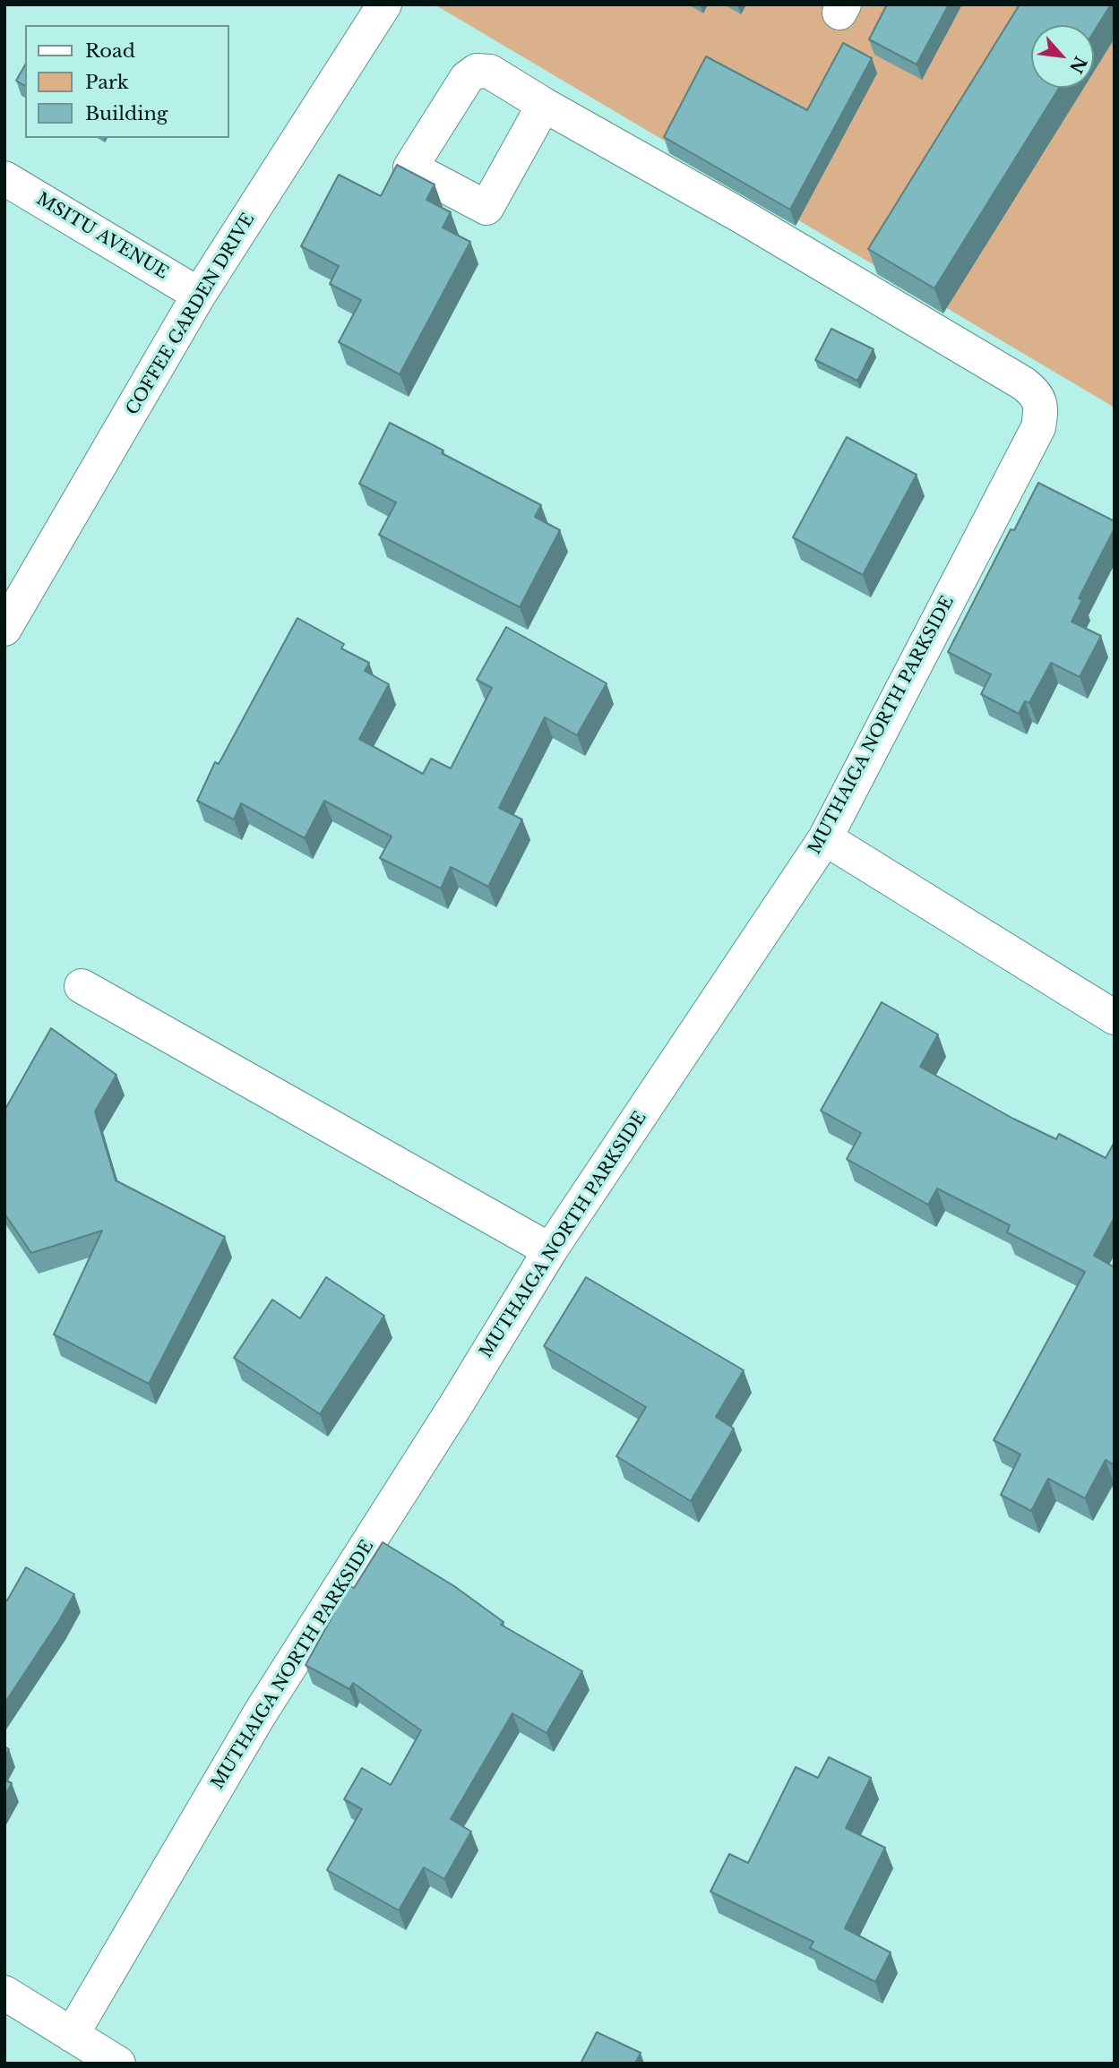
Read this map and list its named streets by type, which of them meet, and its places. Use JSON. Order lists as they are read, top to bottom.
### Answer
{
  "streets": {
    "street": ["MSITU AVENUE", "COFFEE GARDEN DRIVE", "MUTHAIGA NORTH PARKSIDE"]
  },
  "crossings": [
    ["MSITU AVENUE", "COFFEE GARDEN DRIVE"]
  ],
  "legend": ["Road", "Park", "Building"],
  "north": "bottom right"
}
